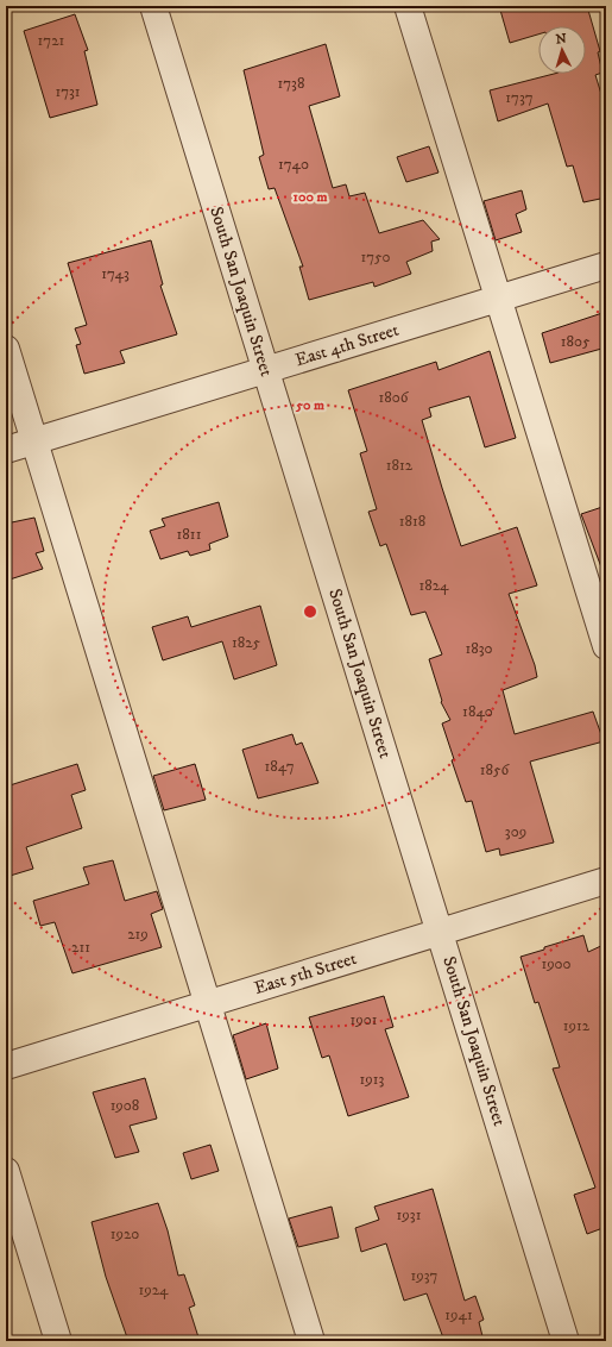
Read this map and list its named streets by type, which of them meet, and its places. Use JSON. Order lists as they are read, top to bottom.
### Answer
{
  "streets": {
    "street": ["South San Joaquin Street", "East 4th Street", "East 5th Street"]
  },
  "crossings": [
    ["South San Joaquin Street", "East 4th Street"],
    ["South San Joaquin Street", "East 5th Street"]
  ],
  "house_numbers": [
    "1721",
    "1738",
    "1731",
    "1737",
    "1740",
    "1750",
    "1743",
    "1805",
    "1806",
    "1812",
    "1818",
    "1811",
    "1824",
    "1825",
    "1830",
    "1840",
    "1847",
    "1856",
    "309",
    "219",
    "211",
    "1900",
    "1901",
    "1912",
    "1913",
    "1908",
    "1931",
    "1920",
    "1937",
    "1924",
    "1941"
  ],
  "north": "top",
  "rings": ["100 m", "50 m"]
}
